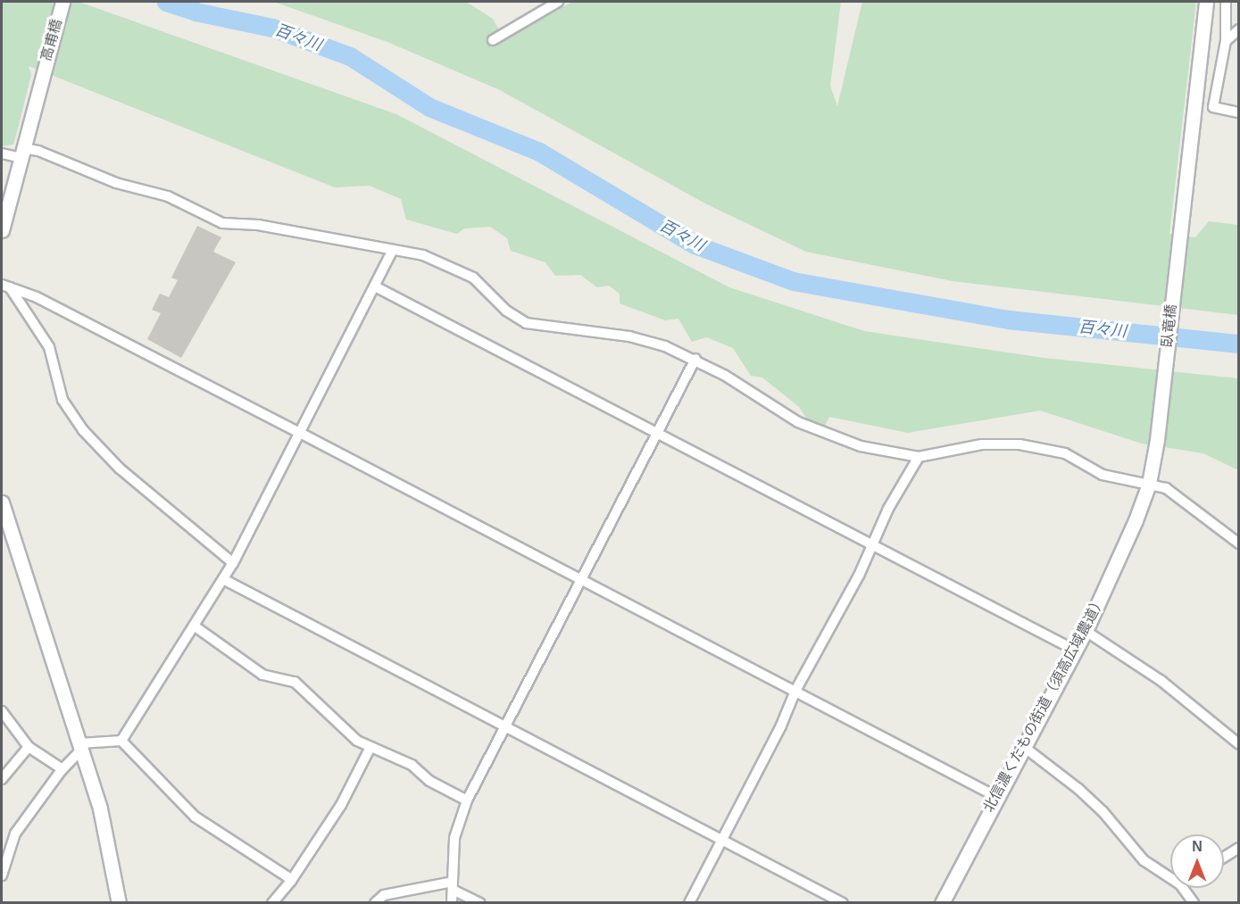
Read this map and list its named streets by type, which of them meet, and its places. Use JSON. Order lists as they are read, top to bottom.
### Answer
{
  "streets": {
    "street": ["高甫橋", "臥竜橋", "北信濃くだもの街道（須高広域農道）"]
  },
  "crossings": [
    ["臥竜橋", "北信濃くだもの街道（須高広域農道）"]
  ],
  "water": ["百々川"],
  "north": "top"
}
